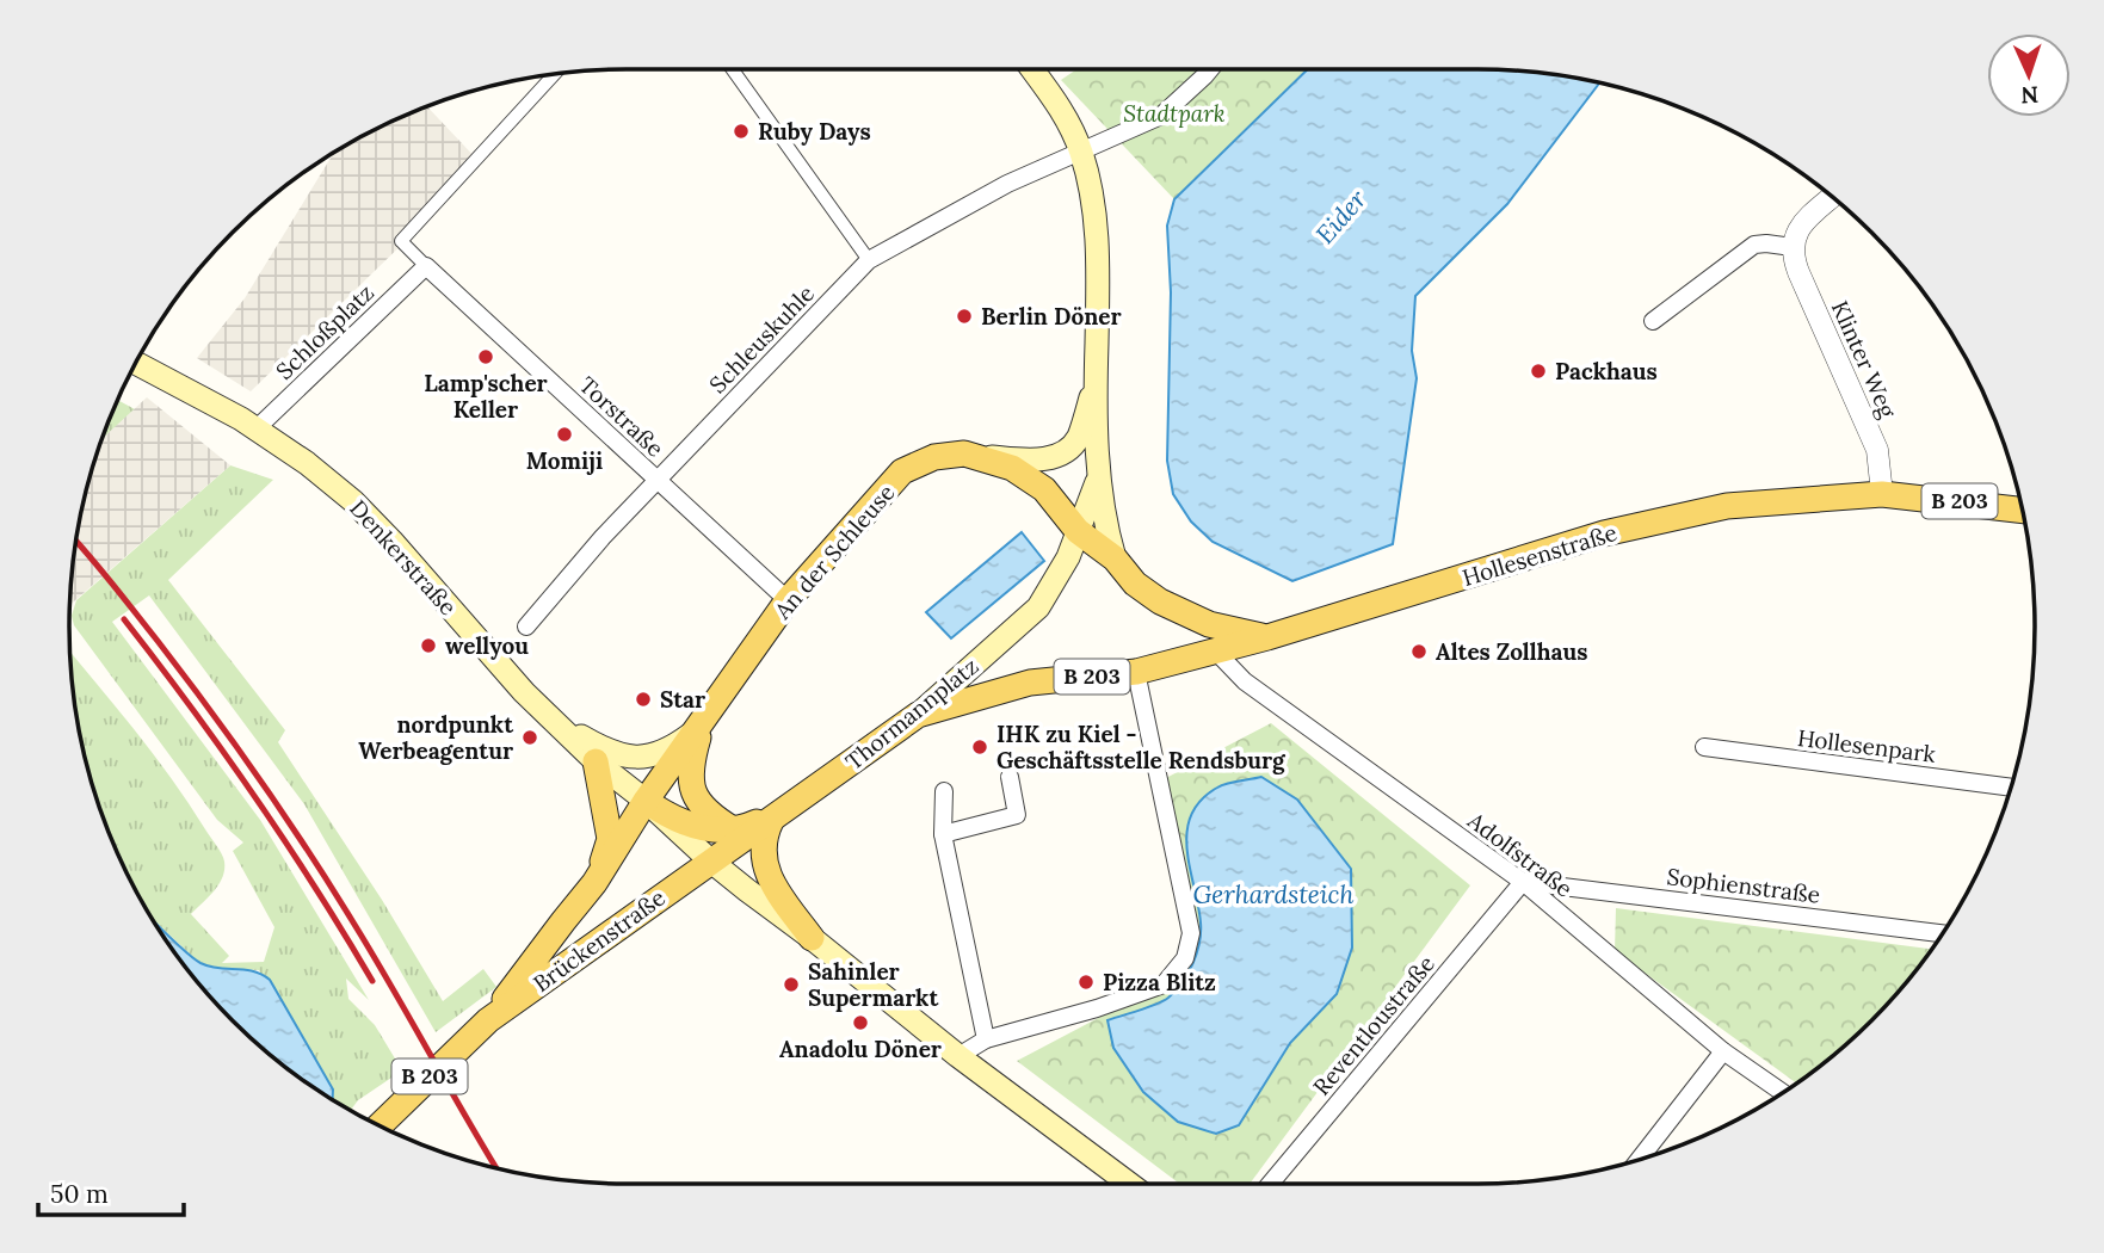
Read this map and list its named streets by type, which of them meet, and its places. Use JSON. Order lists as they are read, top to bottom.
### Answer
{
  "streets": {
    "main road": [
      "B 203",
      "An der Schleuse",
      "Hollesenstraße",
      "Denkerstraße",
      "Thormannplatz",
      "Brückenstraße"
    ],
    "street": [
      "Schloßplatz",
      "Schleuskuhle",
      "Klinter Weg",
      "Torstraße",
      "Hollesenpark",
      "Adolfstraße",
      "Sophienstraße",
      "Reventloustraße"
    ]
  },
  "crossings": [
    ["Schloßplatz", "Torstraße"],
    ["Schloßplatz", "Denkerstraße"],
    ["Schleuskuhle", "Torstraße"],
    ["Klinter Weg", "Hollesenstraße"],
    ["Torstraße", "An der Schleuse"],
    ["B 203", "Hollesenstraße"],
    ["B 203", "Thormannplatz"],
    ["B 203", "Adolfstraße"],
    ["An der Schleuse", "Hollesenstraße"],
    ["An der Schleuse", "Denkerstraße"],
    ["An der Schleuse", "Thormannplatz"],
    ["An der Schleuse", "Brückenstraße"],
    ["Hollesenstraße", "Thormannplatz"],
    ["Denkerstraße", "Brückenstraße"],
    ["Thormannplatz", "Brückenstraße"],
    ["Adolfstraße", "Sophienstraße"],
    ["Adolfstraße", "Reventloustraße"],
    ["Sophienstraße", "Reventloustraße"]
  ],
  "water": ["Eider", "Gerhardsteich"],
  "parks": ["Stadtpark"],
  "places": [
    "Ruby Days",
    "Berlin Döner",
    "Lamp'scher Keller",
    "Packhaus",
    "Momiji",
    "wellyou",
    "Altes Zollhaus",
    "Star",
    "nordpunkt Werbeagentur",
    "IHK zu Kiel - Geschäftsstelle Rendsburg",
    "Pizza Blitz",
    "Sahinler Supermarkt",
    "Anadolu Döner"
  ],
  "scale_bar": "50 m",
  "north": "bottom"
}
